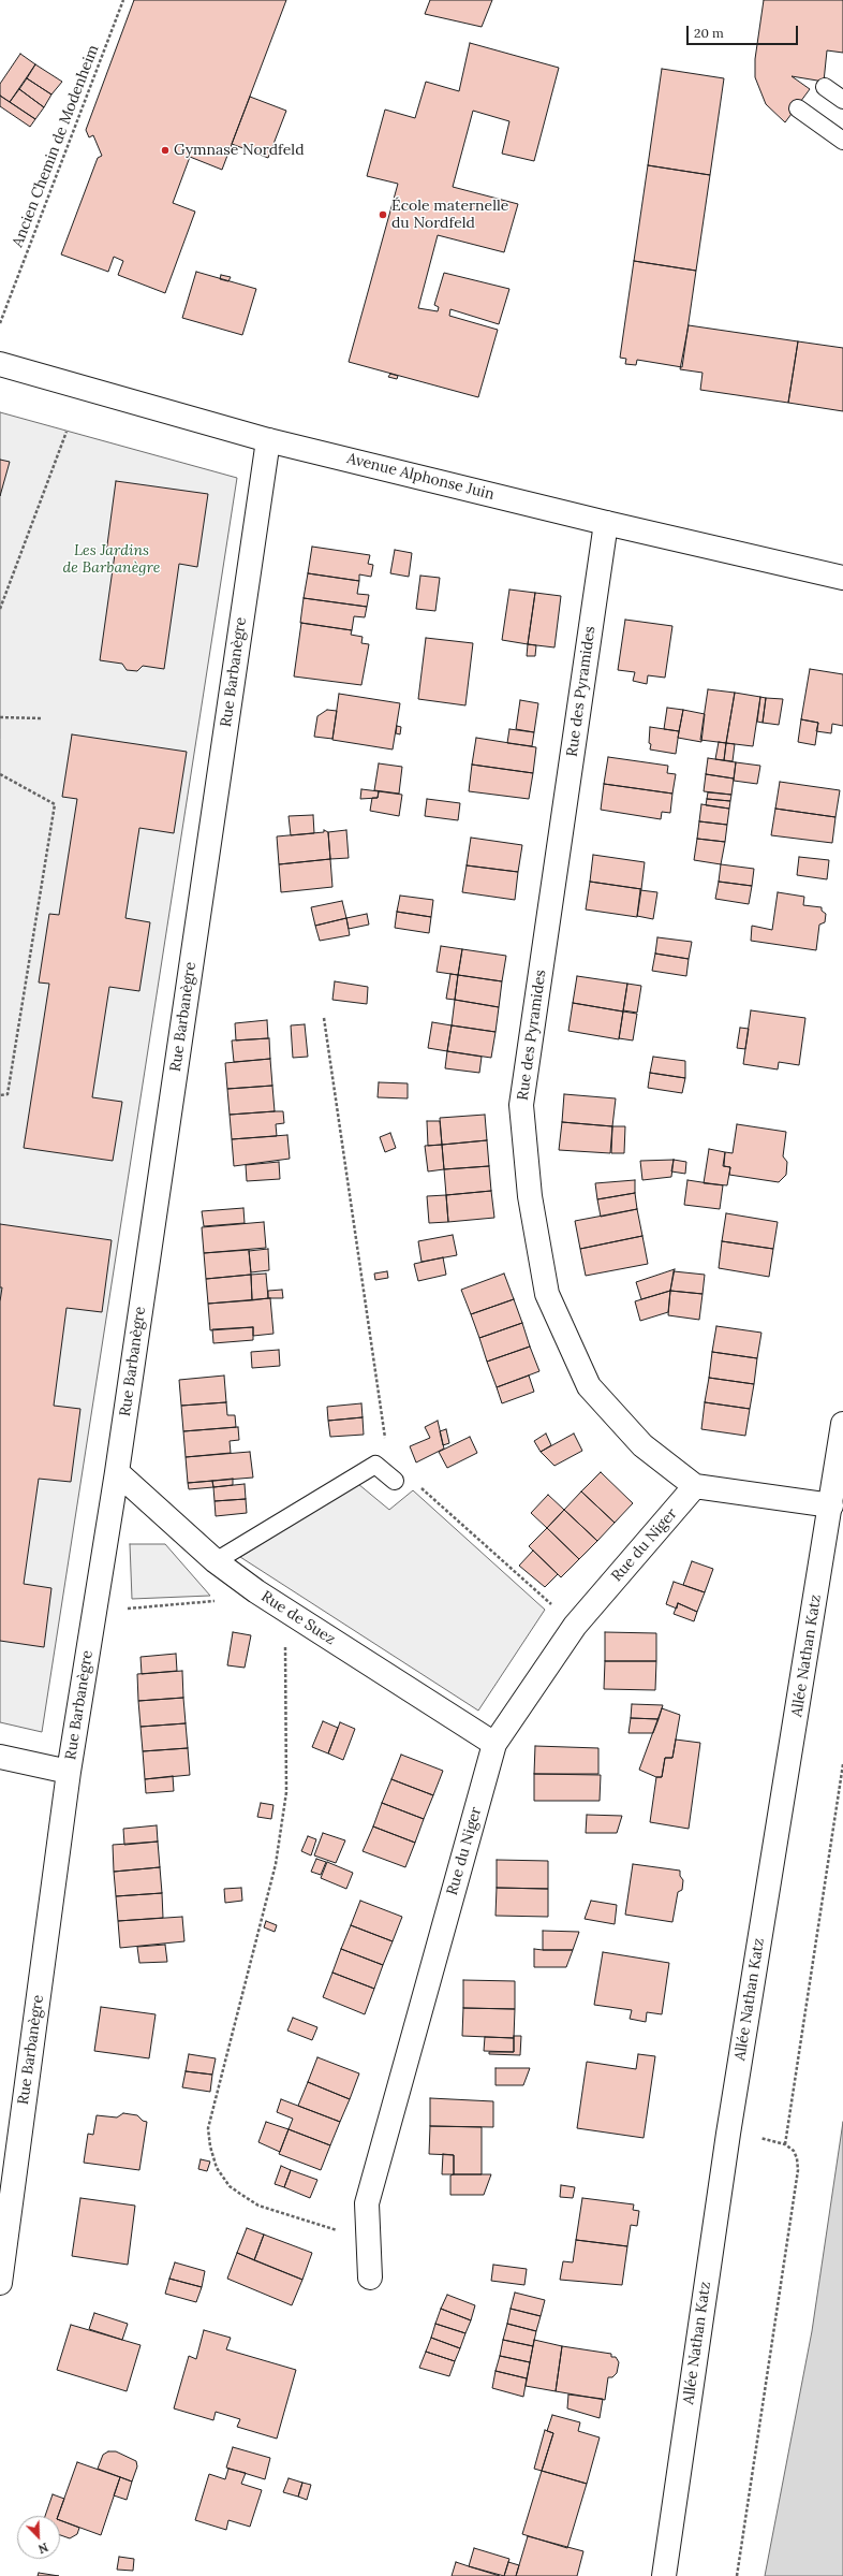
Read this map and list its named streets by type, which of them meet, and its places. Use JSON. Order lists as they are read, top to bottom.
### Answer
{
  "streets": {
    "street": [
      "Avenue Alphonse Juin",
      "Rue Barbanègre",
      "Rue des Pyramides",
      "Rue du Niger",
      "Rue de Suez",
      "Allée Nathan Katz"
    ],
    "path": ["Ancien Chemin de Modenheim"]
  },
  "crossings": [
    ["Avenue Alphonse Juin", "Rue Barbanègre"],
    ["Avenue Alphonse Juin", "Rue des Pyramides"],
    ["Rue Barbanègre", "Rue de Suez"],
    ["Rue des Pyramides", "Rue du Niger"],
    ["Rue des Pyramides", "Allée Nathan Katz"],
    ["Rue du Niger", "Rue de Suez"]
  ],
  "parks": ["Les Jardins de Barbanègre"],
  "places": ["Gymnase Nordfeld", "École maternelle du Nordfeld"],
  "scale_bar": "20 m",
  "north": "bottom right"
}
